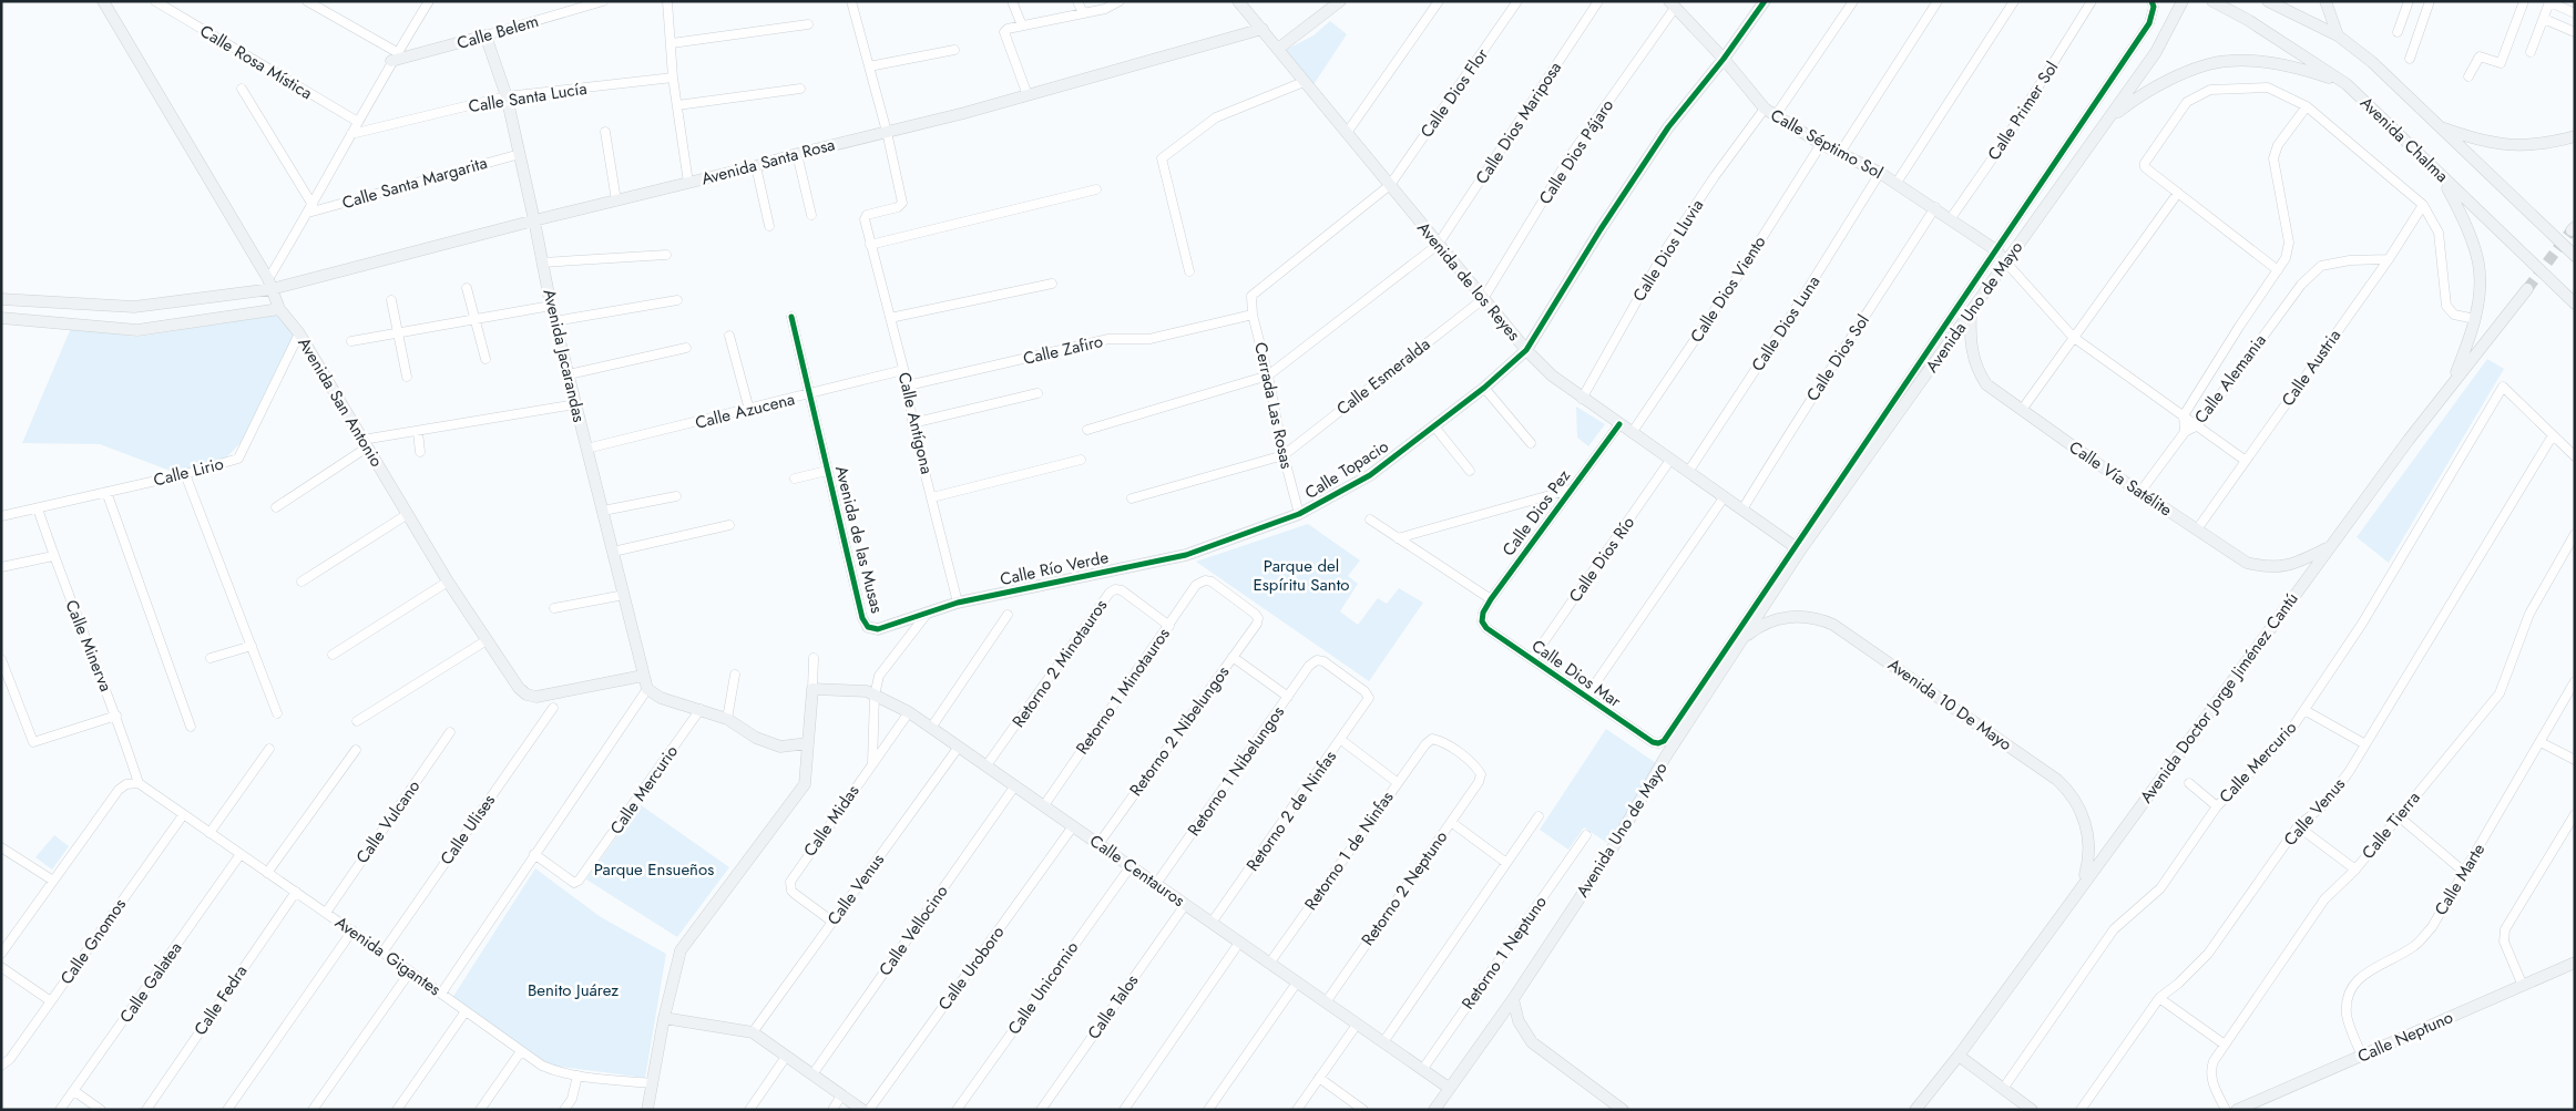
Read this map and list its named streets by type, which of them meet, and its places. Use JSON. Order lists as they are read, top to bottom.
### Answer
{
  "streets": {
    "street": [
      "Calle Belem",
      "Calle Rosa Mística",
      "Calle Dios Flor",
      "Calle Santa Lucía",
      "Calle Primer Sol",
      "Calle Dios Mariposa",
      "Avenida Chalma",
      "Calle Séptimo Sol",
      "Calle Dios Pájaro",
      "Avenida Santa Rosa",
      "Calle Santa Margarita",
      "Calle Dios Lluvia",
      "Avenida de los Reyes",
      "Calle Dios Viento",
      "Avenida Uno de Mayo",
      "Calle Dios Luna",
      "Calle Zafiro",
      "Avenida Jacarandas",
      "Calle Dios Sol",
      "Calle Austria",
      "Calle Esmeralda",
      "Calle Alemania",
      "Avenida San Antonio",
      "Cerrada Las Rosas",
      "Calle Azucena",
      "Calle Antígona",
      "Calle Topacio",
      "Calle Lirio",
      "Calle Vía Satélite",
      "Calle Dios Pez",
      "Avenida de las Musas",
      "Calle Dios Río",
      "Calle Río Verde",
      "Calle Minerva",
      "Retorno 2 Minotauros",
      "Calle Dios Mar",
      "Retorno 1 Minotauros",
      "Avenida Doctor Jorge Jiménez Cantú",
      "Avenida 10 De Mayo",
      "Retorno 2 Nibelungos",
      "Calle Mercurio",
      "Retorno 1 Nibelungos",
      "Retorno 2 de Ninfas",
      "Calle Venus",
      "Calle Midas",
      "Calle Vulcano",
      "Calle Tierra",
      "Calle Ulises",
      "Retorno 1 de Ninfas",
      "Calle Centauros",
      "Calle Marte",
      "Retorno 2 Neptuno",
      "Calle Vellocino",
      "Calle Gnomos",
      "Retorno 1 Neptuno",
      "Avenida Gigantes",
      "Calle Uroboro",
      "Calle Galatea",
      "Calle Unicornio",
      "Calle Fedra",
      "Calle Talos",
      "Calle Neptuno"
    ]
  },
  "crossings": [
    ["Calle Belem", "Avenida Jacarandas"],
    ["Calle Dios Flor", "Avenida de los Reyes"],
    ["Calle Dios Flor", "Cerrada Las Rosas"],
    ["Calle Santa Lucía", "Avenida Jacarandas"],
    ["Calle Primer Sol", "Calle Séptimo Sol"],
    ["Calle Dios Mariposa", "Avenida de los Reyes"],
    ["Calle Dios Mariposa", "Cerrada Las Rosas"],
    ["Calle Séptimo Sol", "Calle Dios Pájaro"],
    ["Calle Séptimo Sol", "Calle Dios Lluvia"],
    ["Calle Séptimo Sol", "Calle Dios Viento"],
    ["Calle Séptimo Sol", "Avenida Uno de Mayo"],
    ["Calle Séptimo Sol", "Calle Dios Luna"],
    ["Calle Séptimo Sol", "Calle Dios Sol"],
    ["Calle Séptimo Sol", "Calle Topacio"],
    ["Calle Dios Pájaro", "Avenida de los Reyes"],
    ["Calle Dios Pájaro", "Calle Esmeralda"],
    ["Avenida Santa Rosa", "Avenida de los Reyes"],
    ["Avenida Santa Rosa", "Avenida Jacarandas"],
    ["Avenida Santa Rosa", "Avenida San Antonio"],
    ["Avenida Santa Rosa", "Calle Antígona"],
    ["Calle Santa Margarita", "Avenida Jacarandas"],
    ["Calle Dios Lluvia", "Avenida de los Reyes"],
    ["Avenida de los Reyes", "Calle Dios Viento"],
    ["Avenida de los Reyes", "Avenida Uno de Mayo"],
    ["Avenida de los Reyes", "Calle Dios Luna"],
    ["Avenida de los Reyes", "Calle Dios Sol"],
    ["Avenida de los Reyes", "Calle Esmeralda"],
    ["Avenida de los Reyes", "Cerrada Las Rosas"],
    ["Avenida de los Reyes", "Calle Topacio"],
    ["Avenida de los Reyes", "Calle Dios Pez"],
    ["Avenida de los Reyes", "Calle Dios Río"],
    ["Avenida de los Reyes", "Calle Dios Mar"],
    ["Avenida Uno de Mayo", "Calle Vía Satélite"],
    ["Avenida Uno de Mayo", "Calle Dios Mar"],
    ["Avenida Uno de Mayo", "Avenida 10 De Mayo"],
    ["Avenida Uno de Mayo", "Calle Centauros"],
    ["Calle Zafiro", "Cerrada Las Rosas"],
    ["Calle Zafiro", "Calle Antígona"],
    ["Avenida Jacarandas", "Avenida San Antonio"],
    ["Avenida Jacarandas", "Calle Azucena"],
    ["Calle Austria", "Calle Alemania"],
    ["Calle Austria", "Calle Vía Satélite"],
    ["Calle Esmeralda", "Cerrada Las Rosas"],
    ["Calle Alemania", "Calle Vía Satélite"],
    ["Avenida San Antonio", "Calle Lirio"],
    ["Cerrada Las Rosas", "Calle Topacio"],
    ["Calle Azucena", "Calle Antígona"],
    ["Calle Azucena", "Avenida de las Musas"],
    ["Calle Antígona", "Calle Río Verde"],
    ["Calle Topacio", "Calle Río Verde"],
    ["Calle Lirio", "Calle Minerva"],
    ["Calle Vía Satélite", "Avenida Doctor Jorge Jiménez Cantú"],
    ["Calle Dios Pez", "Calle Dios Mar"],
    ["Avenida de las Musas", "Calle Río Verde"],
    ["Calle Dios Río", "Calle Dios Mar"],
    ["Calle Minerva", "Avenida Gigantes"],
    ["Retorno 2 Minotauros", "Retorno 1 Minotauros"],
    ["Retorno 2 Minotauros", "Calle Centauros"],
    ["Retorno 1 Minotauros", "Retorno 2 Nibelungos"],
    ["Retorno 1 Minotauros", "Calle Centauros"],
    ["Avenida Doctor Jorge Jiménez Cantú", "Avenida 10 De Mayo"],
    ["Retorno 2 Nibelungos", "Calle Centauros"],
    ["Calle Mercurio", "Calle Venus"],
    ["Retorno 1 Nibelungos", "Retorno 2 de Ninfas"],
    ["Retorno 1 Nibelungos", "Calle Centauros"],
    ["Retorno 2 de Ninfas", "Calle Centauros"],
    ["Calle Venus", "Calle Midas"],
    ["Calle Venus", "Calle Centauros"],
    ["Calle Midas", "Calle Centauros"],
    ["Calle Vulcano", "Avenida Gigantes"],
    ["Calle Ulises", "Avenida Gigantes"],
    ["Retorno 1 de Ninfas", "Calle Centauros"],
    ["Retorno 1 de Ninfas", "Retorno 2 Neptuno"],
    ["Calle Centauros", "Retorno 2 Neptuno"],
    ["Calle Centauros", "Calle Vellocino"],
    ["Calle Centauros", "Retorno 1 Neptuno"],
    ["Calle Centauros", "Calle Uroboro"],
    ["Calle Centauros", "Calle Unicornio"],
    ["Calle Centauros", "Calle Talos"],
    ["Calle Marte", "Calle Neptuno"],
    ["Calle Gnomos", "Avenida Gigantes"],
    ["Avenida Gigantes", "Calle Galatea"],
    ["Avenida Gigantes", "Calle Fedra"]
  ],
  "parks": ["Parque del Espíritu Santo", "Parque Ensueños", "Benito Juárez"]
}
